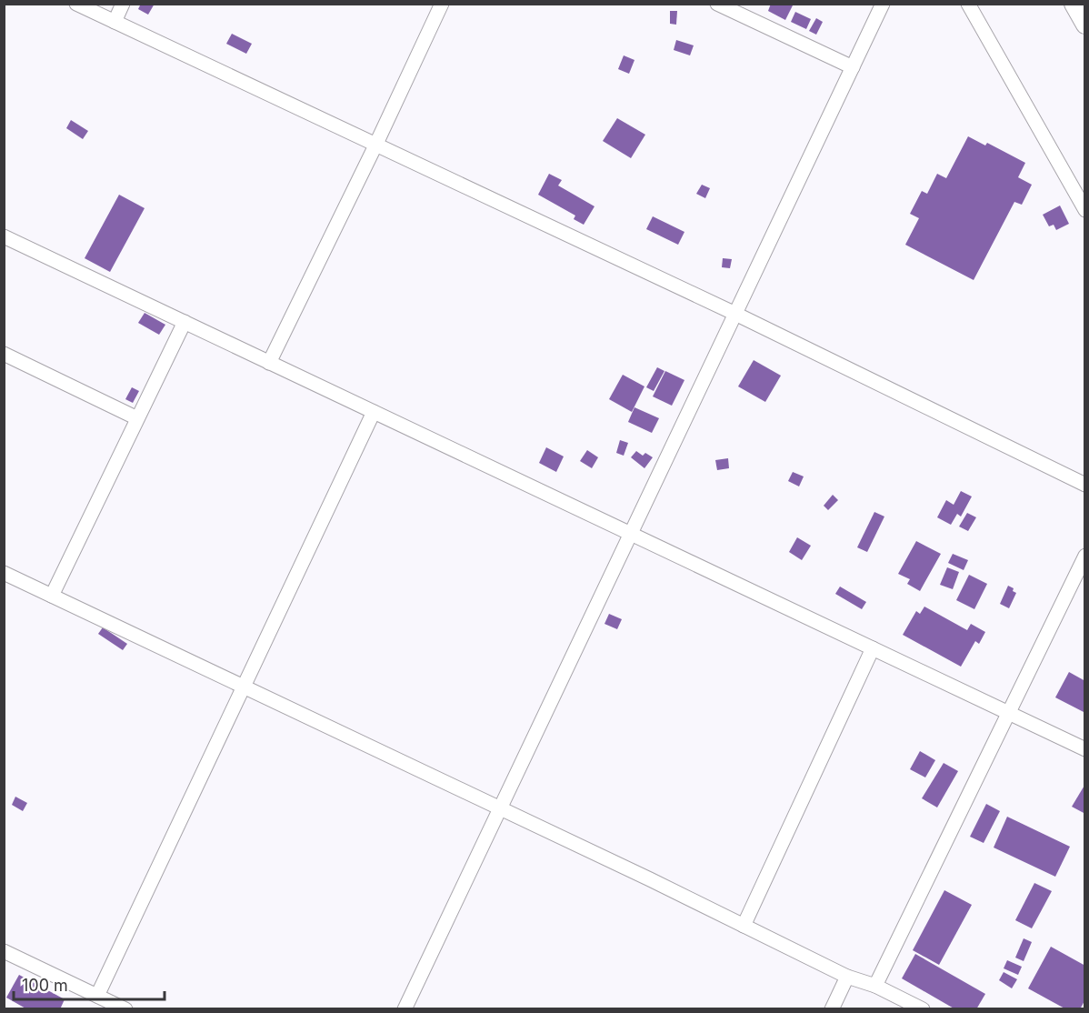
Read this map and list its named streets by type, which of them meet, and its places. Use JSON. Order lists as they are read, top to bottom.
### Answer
{
  "scale_bar": "100 m"
}
